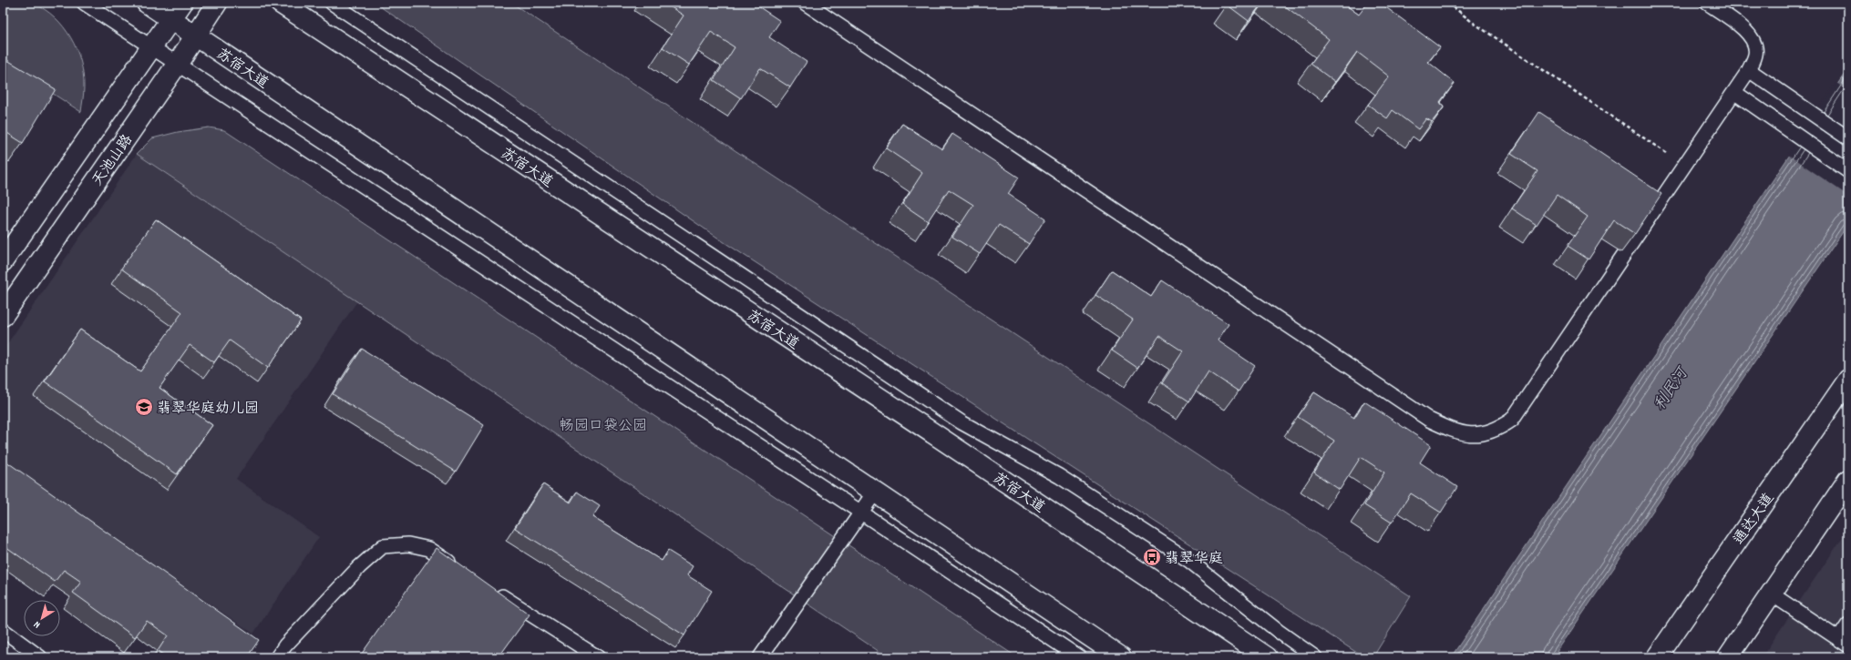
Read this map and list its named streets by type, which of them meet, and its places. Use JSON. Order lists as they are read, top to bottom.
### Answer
{
  "streets": {
    "main road": ["苏宿大道", "天池山路", "通达大道"]
  },
  "crossings": [
    ["苏宿大道", "天池山路"]
  ],
  "water": ["利民河"],
  "parks": ["畅园口袋公园"],
  "places": {
    "school or university": ["翡翠华庭幼儿园"],
    "bus stop": ["翡翠华庭"]
  },
  "north": "bottom left"
}
